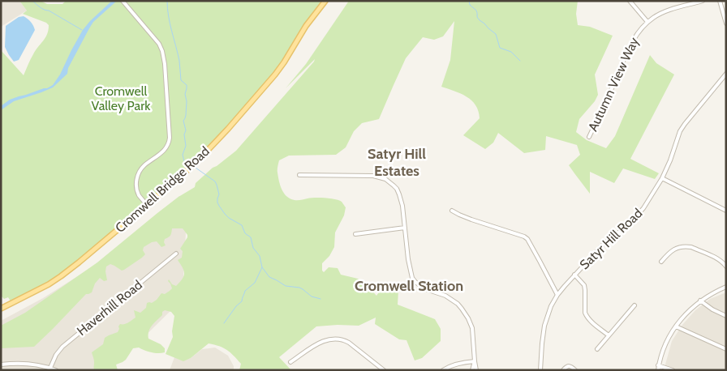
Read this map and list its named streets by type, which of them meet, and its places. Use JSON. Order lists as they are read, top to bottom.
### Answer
{
  "streets": {
    "main road": ["Cromwell Bridge Road"],
    "street": ["Autumn View Way", "Satyr Hill Road", "Haverhill Road"]
  },
  "districts": ["Satyr Hill Estates", "Cromwell Station"],
  "parks": ["Cromwell Valley Park"]
}
